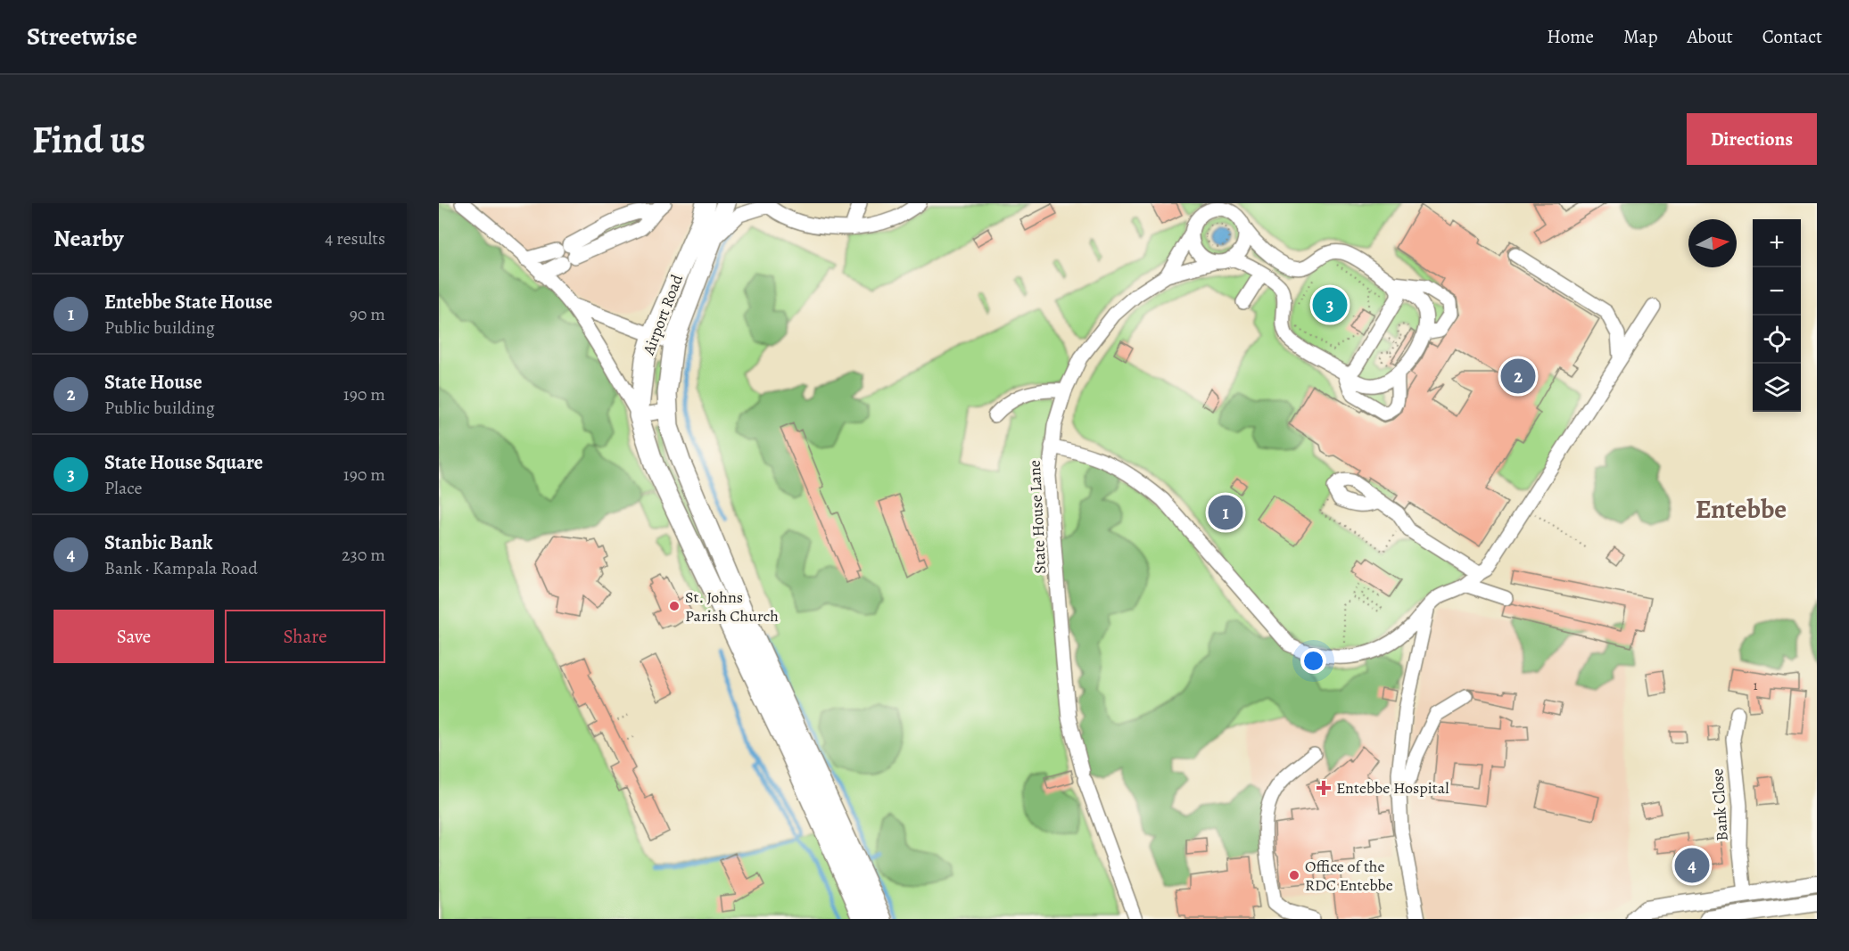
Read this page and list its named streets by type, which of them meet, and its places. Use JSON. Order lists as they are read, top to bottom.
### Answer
{
  "streets": {
    "highway": ["Airport Road"],
    "street": ["State House Lane", "Bank Close"]
  },
  "districts": ["Entebbe"],
  "places": {
    "other": ["St. Johns Parish Church", "Office of the RDC Entebbe"],
    "health": ["Entebbe Hospital"]
  },
  "house_numbers": ["1"],
  "north": "right",
  "page": {
    "header": "Streetwise",
    "nav": [
      "Home",
      "Map",
      "About",
      "Contact"
    ],
    "buttons": [
      "Directions",
      ["Save", "Share"]
    ],
    "title": "Find us",
    "heading": ["Nearby", "4 results"],
    "map_buttons": ["+", "−"],
    "list": [
      {
        "mark": "1",
        "name": "Entebbe State House",
        "note": "Public building",
        "value": "90 m"
      },
      {
        "mark": "2",
        "name": "State House",
        "note": "Public building",
        "value": "190 m"
      },
      {
        "mark": "3",
        "name": "State House Square",
        "note": "Place",
        "value": "190 m"
      },
      {
        "mark": "4",
        "name": "Stanbic Bank",
        "note": "Bank · Kampala Road",
        "value": "230 m"
      }
    ],
    "pins": [
      "3",
      "2",
      "1",
      "4"
    ]
  }
}
